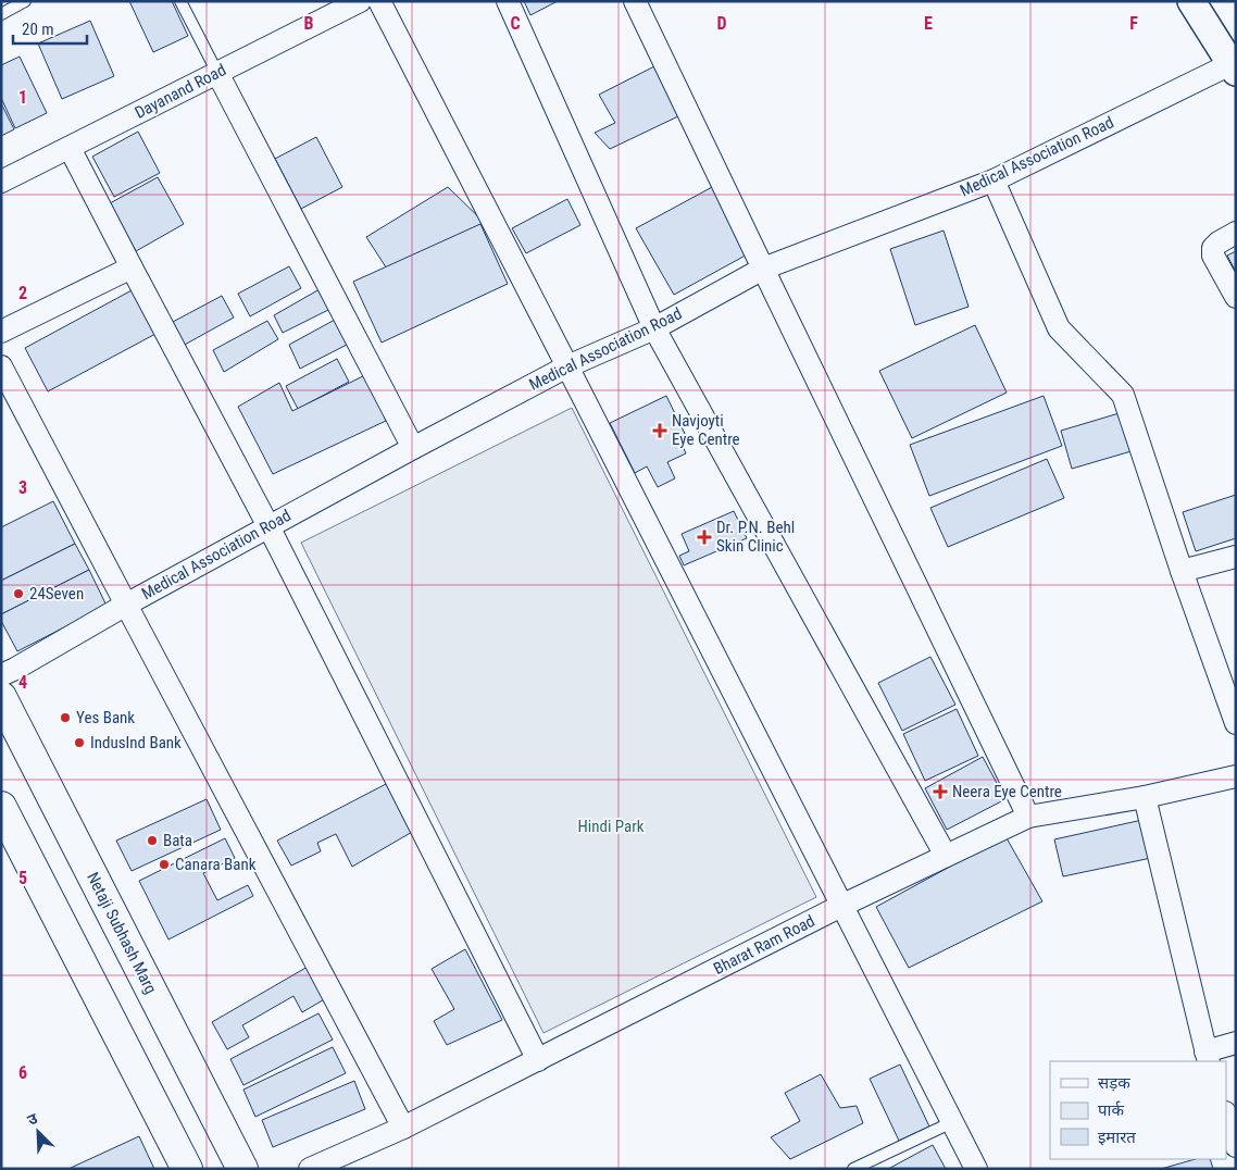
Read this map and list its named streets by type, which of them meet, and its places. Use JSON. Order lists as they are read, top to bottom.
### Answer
{
  "streets": {
    "main road": ["Netaji Subhash Marg"],
    "street": ["Dayanand Road", "Medical Association Road", "Bharat Ram Road"]
  },
  "parks": ["Hindi Park"],
  "places": {
    "health": ["Navjoyti Eye Centre", "Dr. P.N. Behl Skin Clinic", "Neera Eye Centre"],
    "other": [
      "24Seven",
      "Yes Bank",
      "IndusInd Bank",
      "Bata",
      "Canara Bank"
    ]
  },
  "legend": ["सड़क", "पार्क", "इमारत"],
  "scale_bar": "20 m",
  "north": "top left",
  "grid": {
    "columns": [
      "B",
      "C",
      "D",
      "E",
      "F"
    ],
    "rows": [
      "1",
      "2",
      "3",
      "4",
      "5",
      "6"
    ]
  }
}
